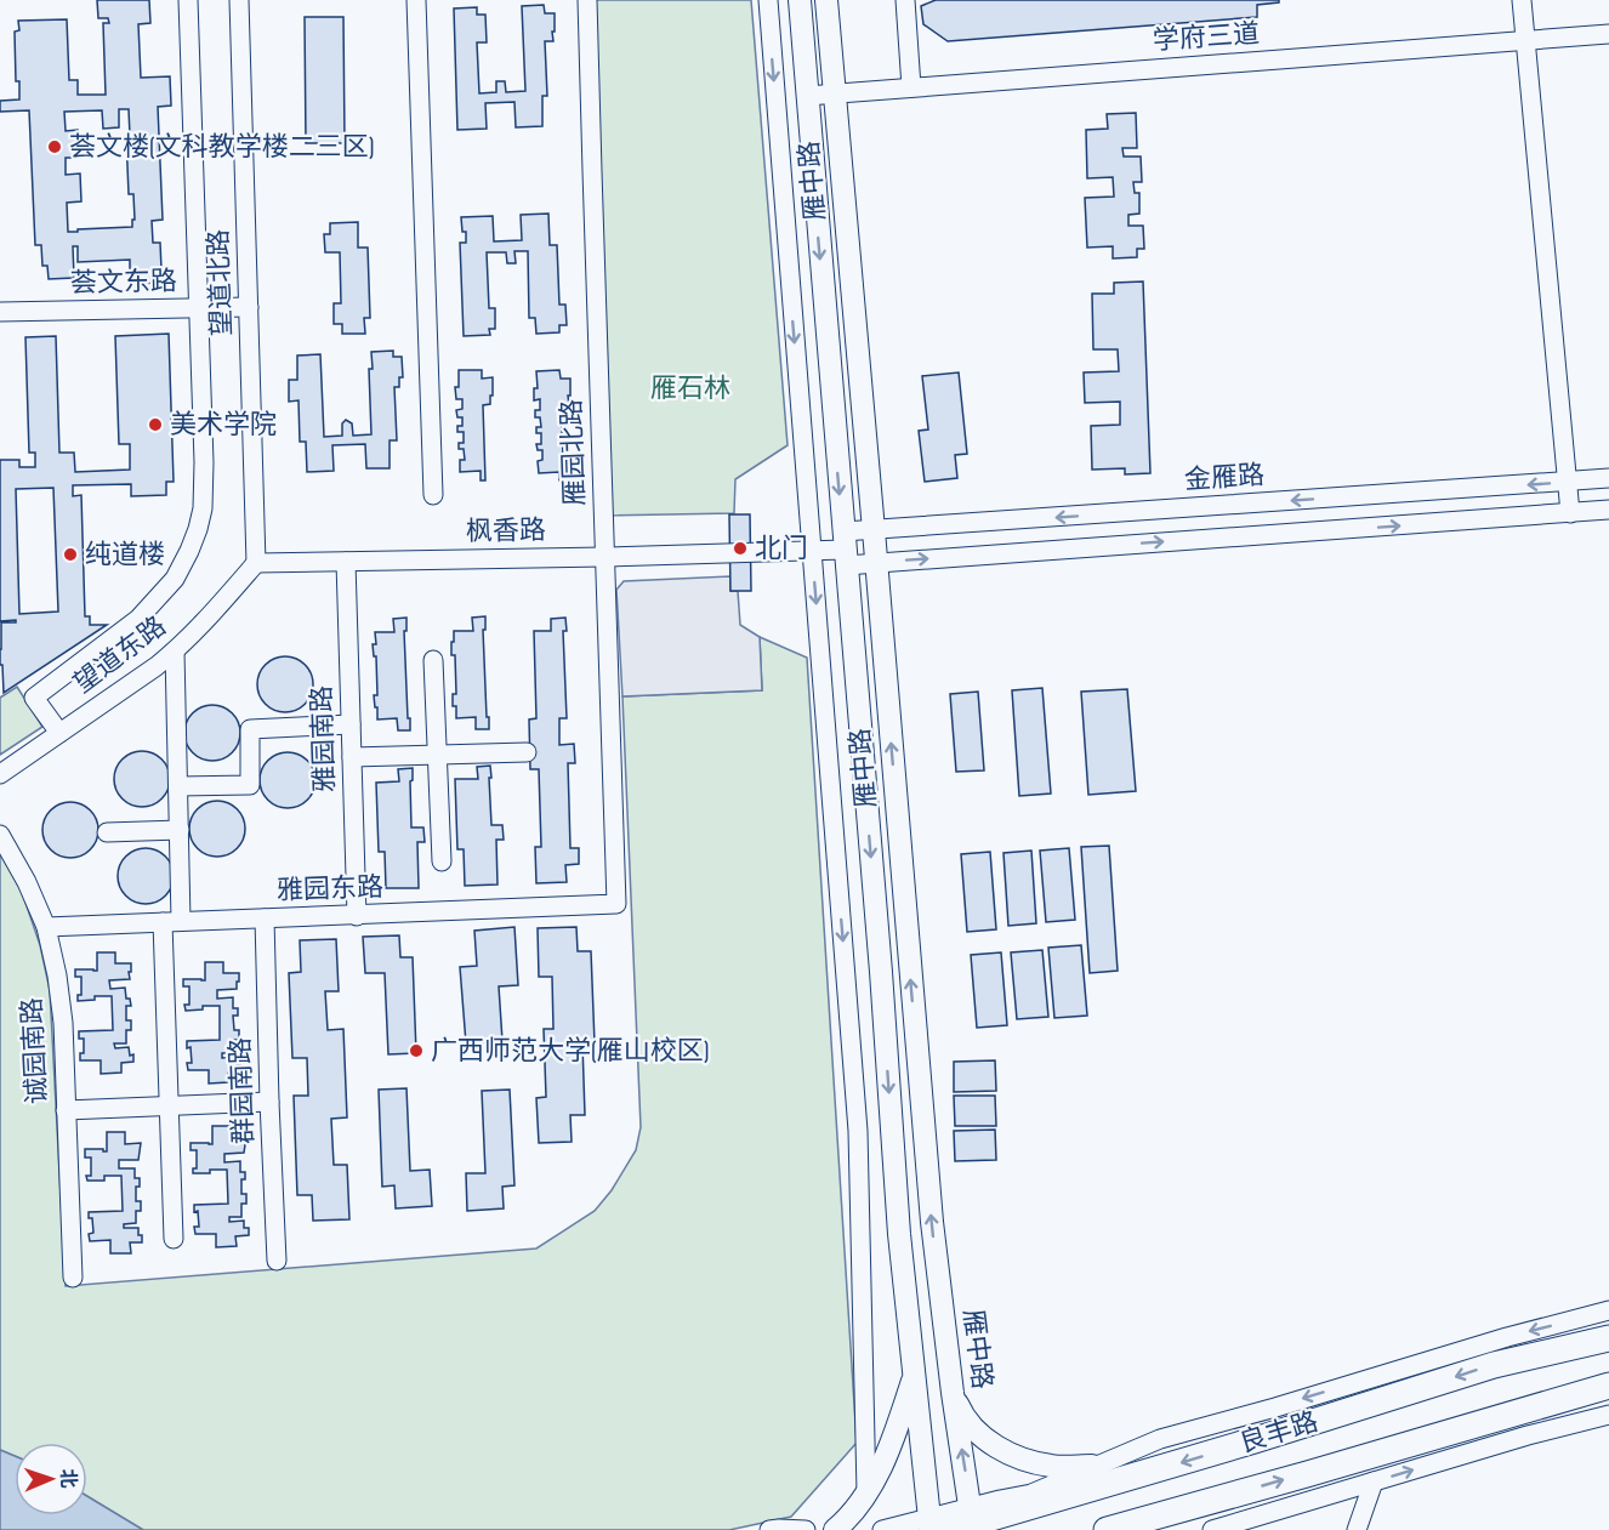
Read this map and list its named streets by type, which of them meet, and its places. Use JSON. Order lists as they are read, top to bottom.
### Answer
{
  "streets": {
    "highway": ["良丰路"],
    "main road": ["雁中路"],
    "street": [
      "学府三道",
      "荟文东路",
      "望道北路",
      "雁园北路",
      "金雁路",
      "枫香路",
      "望道东路",
      "雅园南路",
      "雅园东路",
      "诚园南路",
      "群园南路"
    ]
  },
  "crossings": [
    ["学府三道", "雁中路"],
    ["雁中路", "金雁路"],
    ["雁中路", "枫香路"],
    ["雁中路", "良丰路"],
    ["荟文东路", "望道北路"],
    ["望道北路", "枫香路"],
    ["望道北路", "望道东路"],
    ["雁园北路", "枫香路"],
    ["雁园北路", "雅园东路"],
    ["金雁路", "枫香路"],
    ["枫香路", "望道东路"],
    ["枫香路", "雅园南路"],
    ["雅园南路", "雅园东路"],
    ["雅园东路", "诚园南路"],
    ["雅园东路", "群园南路"]
  ],
  "parks": ["雁石林"],
  "places": [
    "荟文楼(文科教学楼二三区)",
    "美术学院",
    "北门",
    "纯道楼",
    "广西师范大学(雁山校区)"
  ],
  "north": "right"
}
